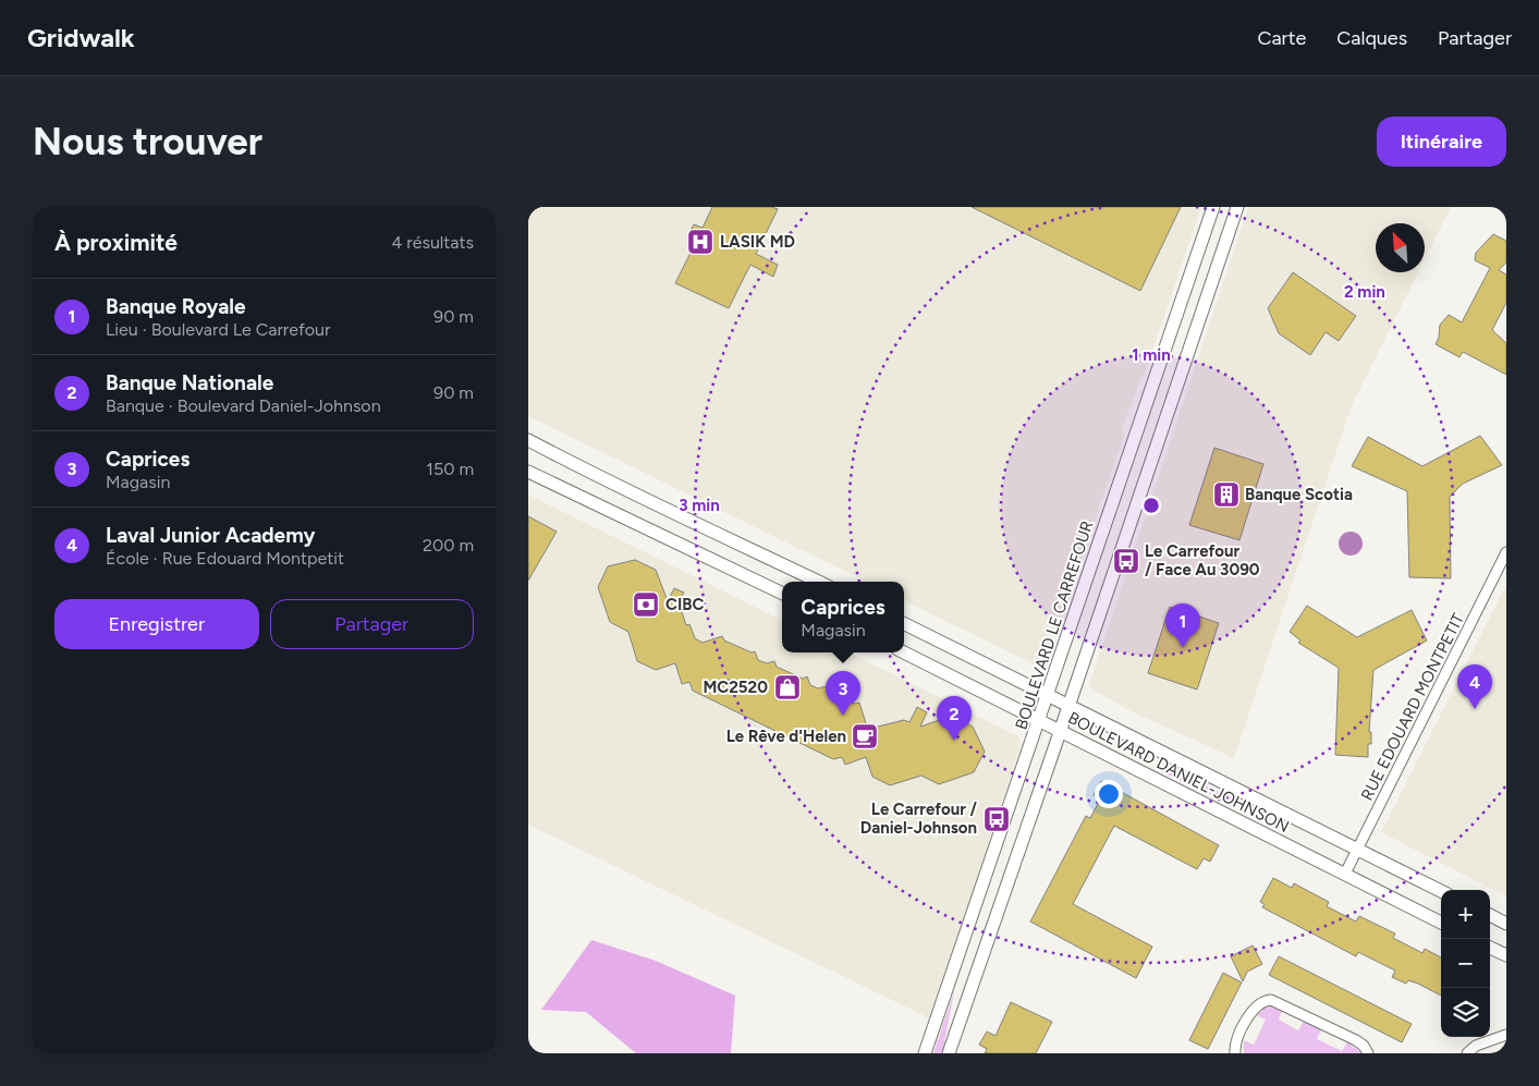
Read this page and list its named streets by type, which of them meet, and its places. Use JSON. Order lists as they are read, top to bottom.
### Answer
{
  "streets": {
    "street": ["BOULEVARD LE CARREFOUR", "RUE EDOUARD MONTPETIT", "BOULEVARD DANIEL-JOHNSON"]
  },
  "crossings": [
    ["BOULEVARD LE CARREFOUR", "BOULEVARD DANIEL-JOHNSON"],
    ["RUE EDOUARD MONTPETIT", "BOULEVARD DANIEL-JOHNSON"]
  ],
  "places": {
    "hospital": ["LASIK MD"],
    "building": ["Banque Scotia"],
    "bus stop": ["Le Carrefour / Face Au 3090", "Le Carrefour / Daniel-Johnson"],
    "bank": ["CIBC"],
    "shop": ["MC2520"],
    "cafe": ["Le Rêve d'Helen"]
  },
  "north": "top left",
  "page": {
    "header": "Gridwalk",
    "nav": ["Carte", "Calques", "Partager"],
    "buttons": [
      "Itinéraire",
      ["Enregistrer", "Partager"]
    ],
    "title": "Nous trouver",
    "heading": ["À proximité", "4 résultats"],
    "list": [
      {
        "mark": "1",
        "name": "Banque Royale",
        "note": "Lieu · Boulevard Le Carrefour",
        "value": "90 m"
      },
      {
        "mark": "2",
        "name": "Banque Nationale",
        "note": "Banque · Boulevard Daniel-Johnson",
        "value": "90 m"
      },
      {
        "mark": "3",
        "name": "Caprices",
        "note": "Magasin",
        "value": "150 m"
      },
      {
        "mark": "4",
        "name": "Laval Junior Academy",
        "note": "École · Rue Edouard Montpetit",
        "value": "200 m"
      }
    ],
    "popup": ["Caprices", "Magasin"],
    "pins": [
      "1",
      "4",
      "3",
      "2"
    ],
    "map_buttons": ["+", "−"]
  },
  "rings": ["2 min", "1 min", "3 min"]
}
